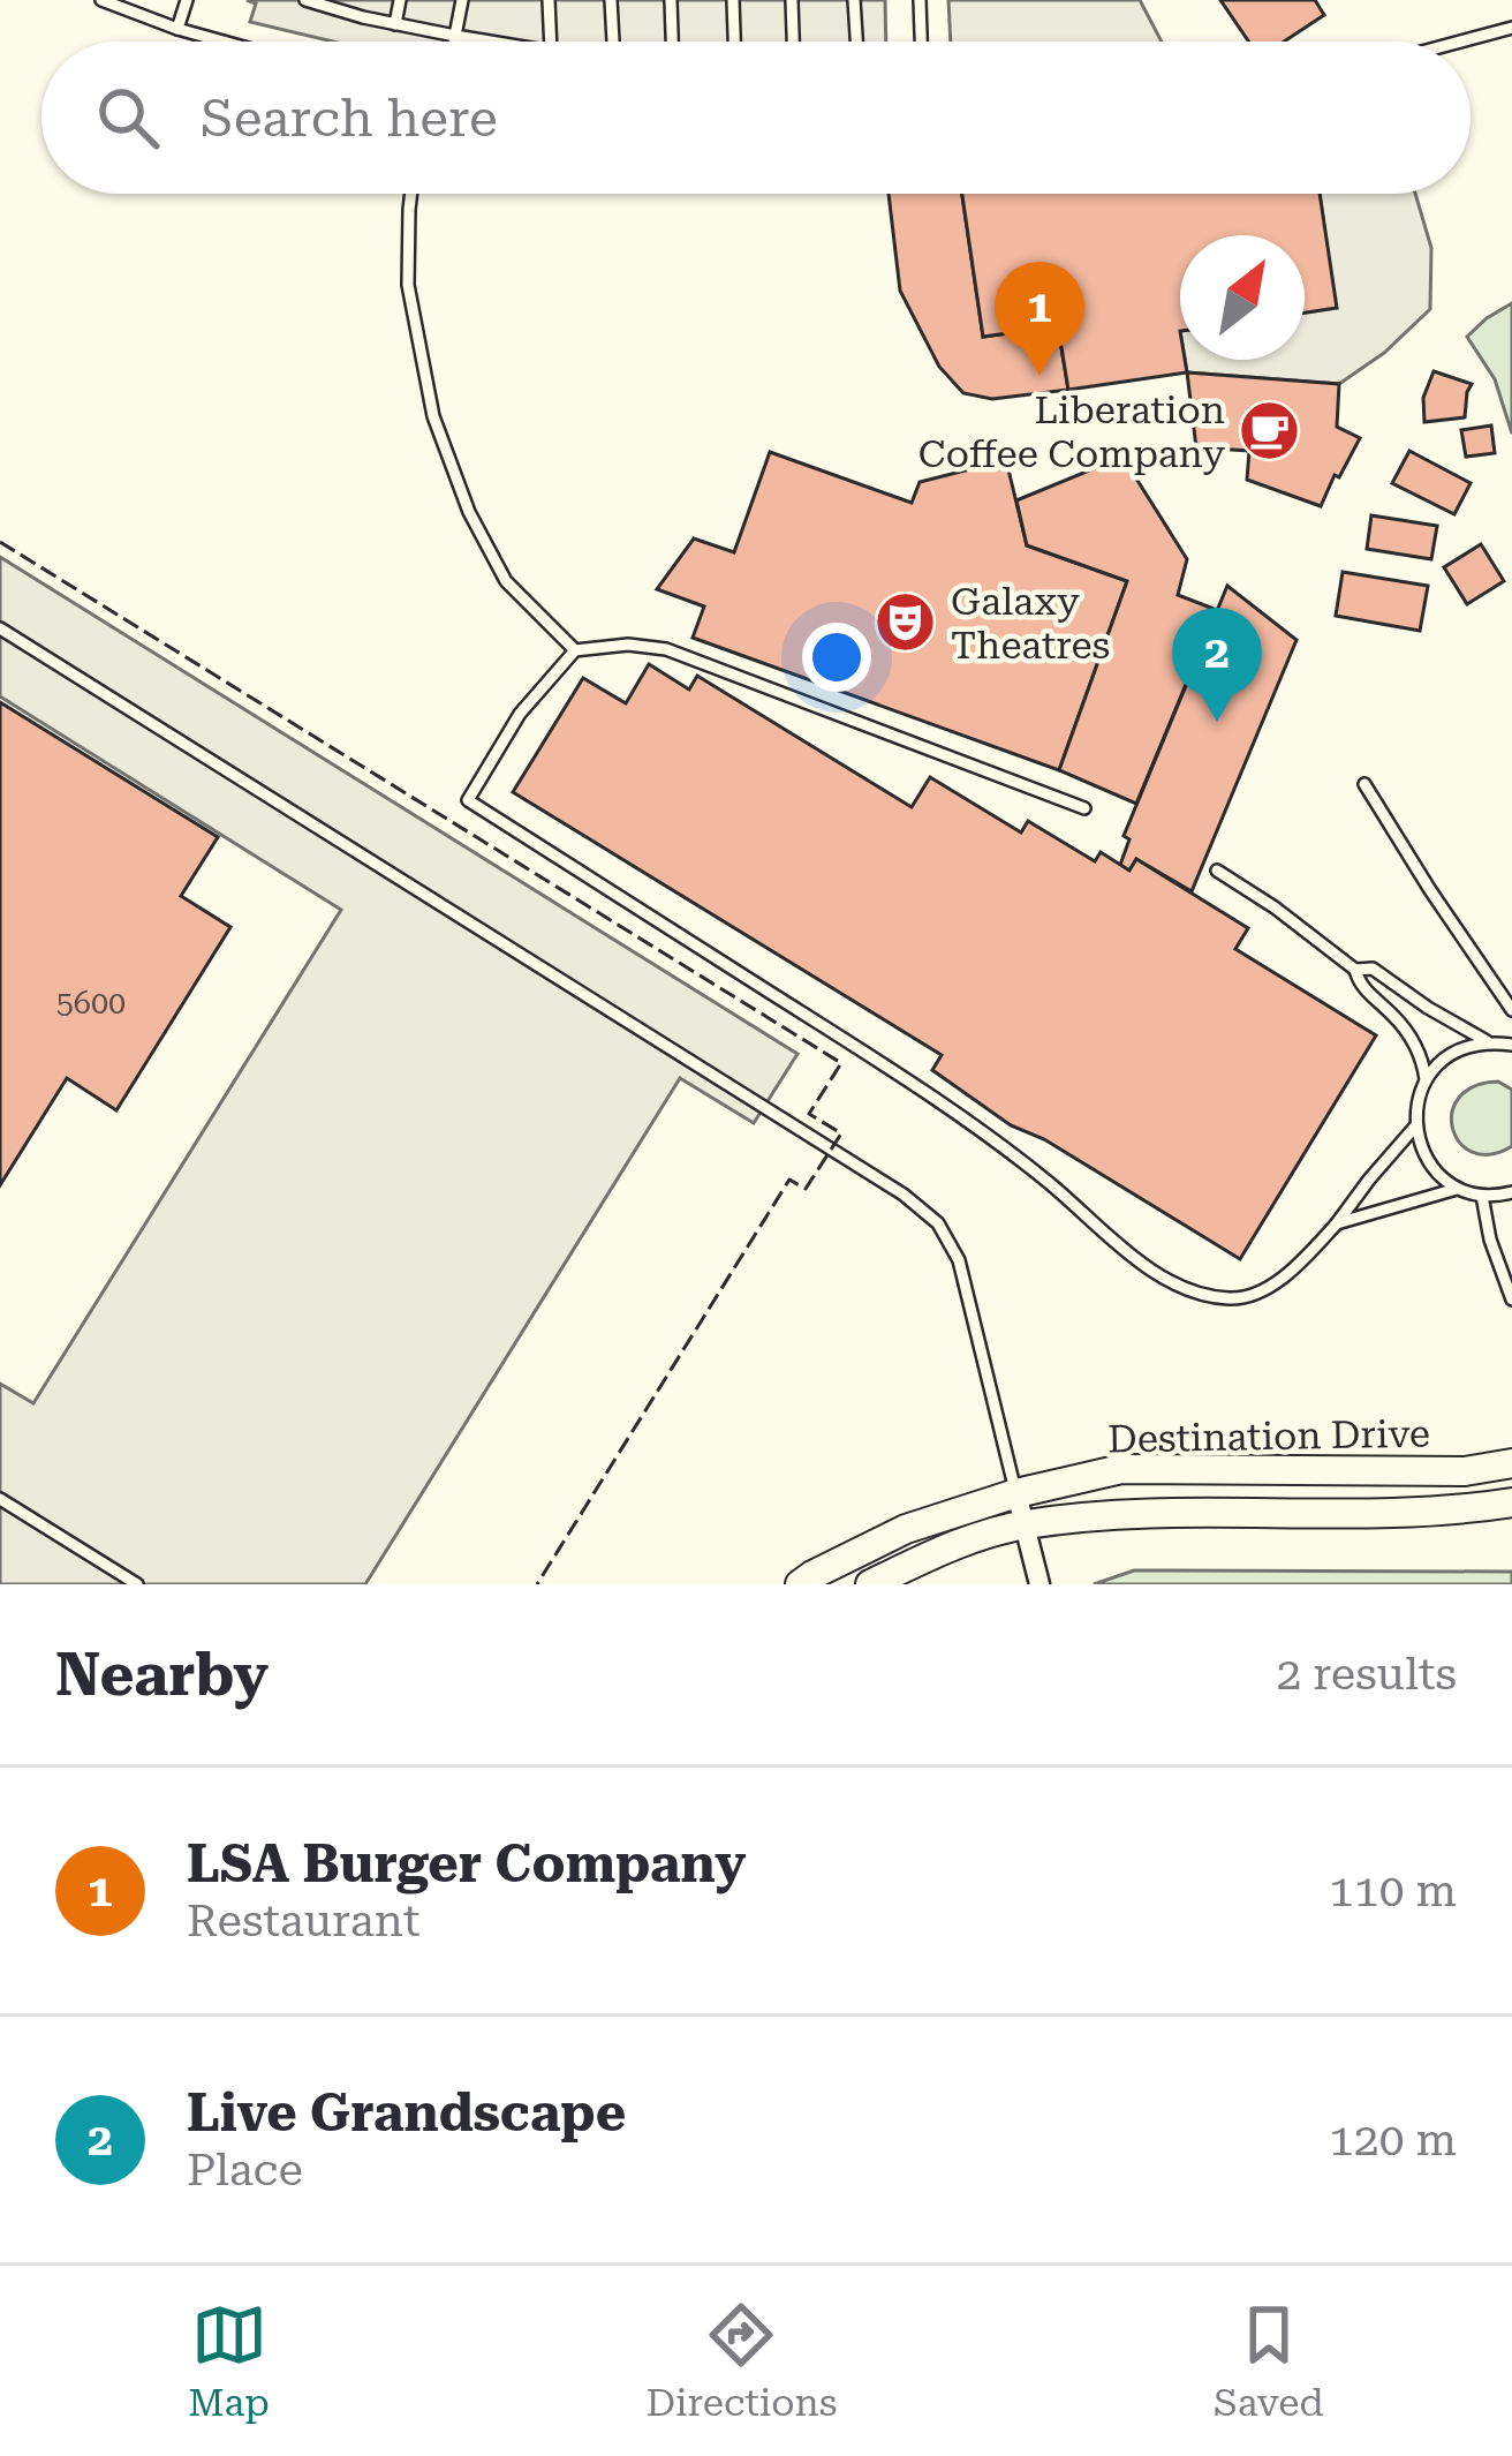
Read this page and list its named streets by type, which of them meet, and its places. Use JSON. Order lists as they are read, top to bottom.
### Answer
{
  "streets": {
    "street": ["Destination Drive"]
  },
  "places": {
    "cafe": ["Liberation Coffee Company"],
    "theatre": ["Galaxy Theatres"]
  },
  "house_numbers": ["5600"],
  "north": "top right",
  "page": {
    "search": "Search here",
    "pins": ["1", "2"],
    "heading": ["Nearby", "2 results"],
    "list": [
      {
        "mark": "1",
        "name": "LSA Burger Company",
        "note": "Restaurant",
        "value": "110 m"
      },
      {
        "mark": "2",
        "name": "Live Grandscape",
        "note": "Place",
        "value": "120 m"
      }
    ],
    "nav": ["Map", "Directions", "Saved"]
  }
}
